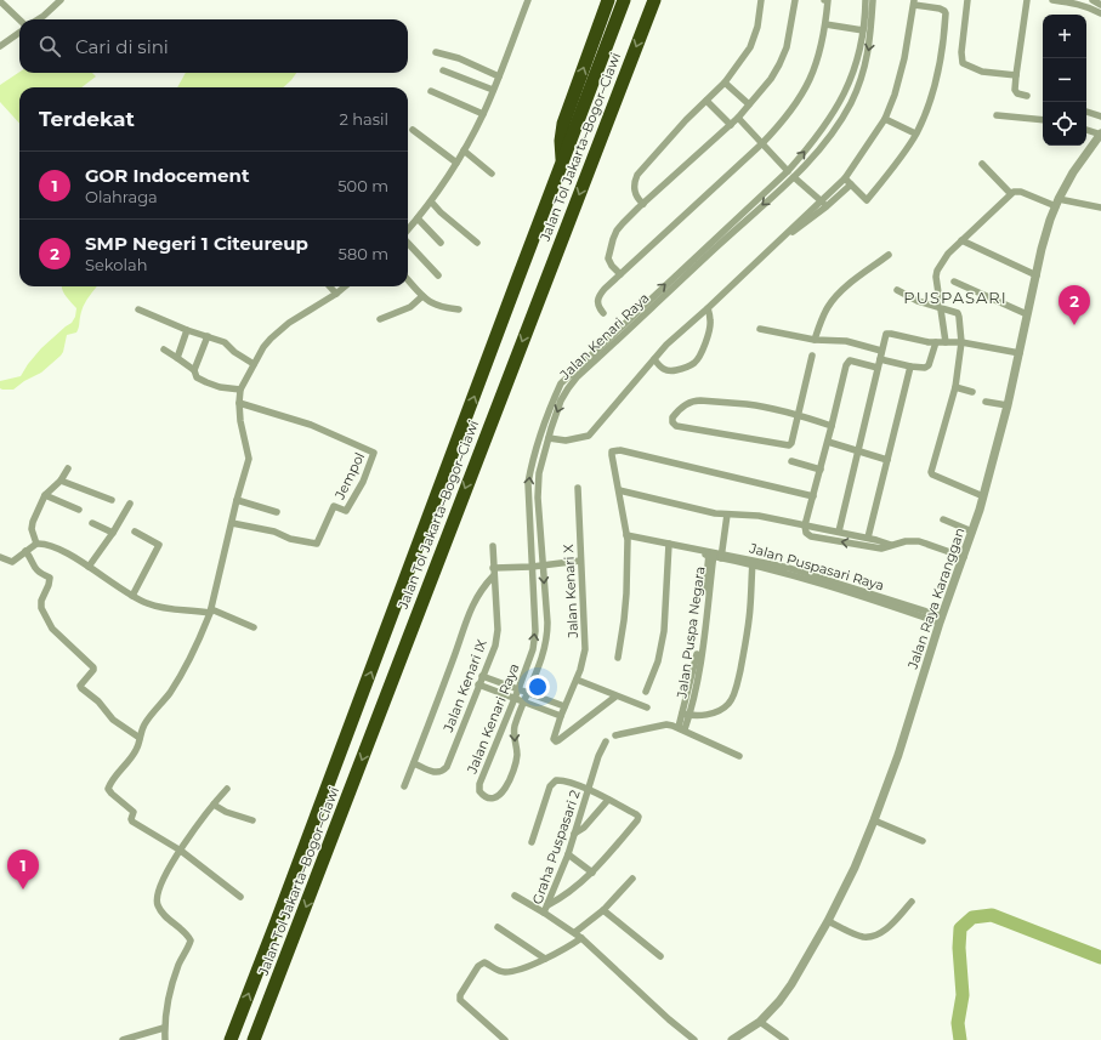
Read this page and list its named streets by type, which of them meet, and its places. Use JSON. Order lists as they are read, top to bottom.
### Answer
{
  "streets": {
    "highway": ["Jalan Tol Jakarta–Bogor–Ciawi"],
    "street": [
      "Jalan Kenari Raya",
      "Jempol",
      "Jalan Puspasari Raya",
      "Jalan Kenari X",
      "Jalan Raya Karanggan",
      "Jalan Puspa Negara",
      "Jalan Kenari IX",
      "Graha Puspasari 2"
    ]
  },
  "crossings": [
    ["Jalan Puspasari Raya", "Jalan Raya Karanggan"],
    ["Jalan Puspasari Raya", "Jalan Puspa Negara"]
  ],
  "districts": ["PUSPASARI"],
  "page": {
    "map_buttons": ["+", "−"],
    "search": "Cari di sini",
    "heading": ["Terdekat", "2 hasil"],
    "list": [
      {
        "mark": "1",
        "name": "GOR Indocement",
        "note": "Olahraga",
        "value": "500 m"
      },
      {
        "mark": "2",
        "name": "SMP Negeri 1 Citeureup",
        "note": "Sekolah",
        "value": "580 m"
      }
    ],
    "pins": ["2", "1"]
  }
}
